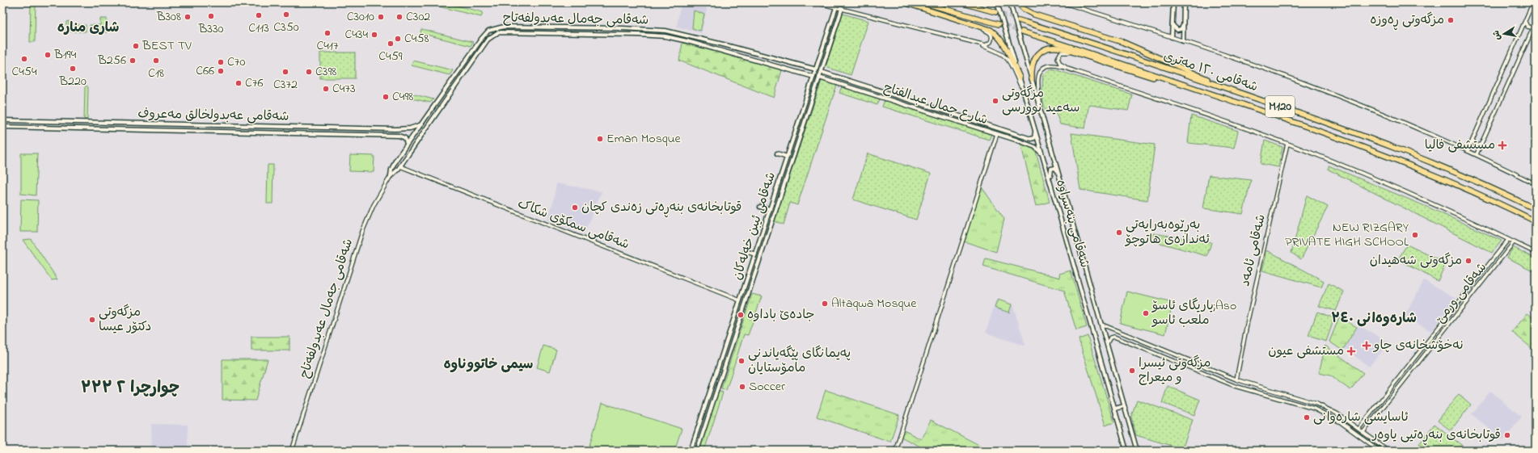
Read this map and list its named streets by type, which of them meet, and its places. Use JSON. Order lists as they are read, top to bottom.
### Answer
{
  "streets": {
    "highway": ["شەقامی ١٢٠ مەتری", "M120"],
    "main road": [
      "شەقامی جەمال عەبدولفەتاح",
      "شارع جمال عبدالفتاح",
      "شەقامی عەبدولخالق مەعروف",
      "شەقامی بنەسراوە",
      "شەقامی ئیبن خەلەکان"
    ],
    "street": ["شەقامی سمکۆی شکاک", "شەقامی ئامەد", "شەقامی ورمێ"]
  },
  "crossings": [
    ["شەقامی جەمال عەبدولفەتاح", "شەقامی عەبدولخالق مەعروف"],
    ["شەقامی جەمال عەبدولفەتاح", "شەقامی سمکۆی شکاک"],
    ["شەقامی جەمال عەبدولفەتاح", "شەقامی ئیبن خەلەکان"],
    ["شارع جمال عبدالفتاح", "شەقامی بنەسراوە"],
    ["شارع جمال عبدالفتاح", "شەقامی ئیبن خەلەکان"],
    ["شەقامی سمکۆی شکاک", "شەقامی ئیبن خەلەکان"]
  ],
  "districts": [
    "شاری منارە",
    "شارەوەانی ٣٤٠",
    "سیمی خاتووناوه",
    "چوارچرا ٢ ٣٣٣"
  ],
  "places": {
    "other": [
      "C350",
      "C113",
      "B330",
      "B308",
      "C3010",
      "C302",
      "مزگەوتی ڕەوزە",
      "C417",
      "C434",
      "C458",
      "C459",
      "BEST TV",
      "B194",
      "C454",
      "B256",
      "C18",
      "C70",
      "B220",
      "C66",
      "C372",
      "C398",
      "C76",
      "C473",
      "C498",
      "مزگەوتی سەعید نوورسی",
      "Eman Mosque",
      "قوتابخانەی بنەڕەتی زەندی کچان",
      "بەڕێوەبەرایەتی ئەندازەی هاتوچۆ",
      "NEW RIZGARY PRIVATE HIGH SCHOOL",
      "مزگەوتی شەهیدان",
      "Altaqwa Mosque",
      "یاریگای ئاسۆ;Aso ملعب ئاسو",
      "جادەێ باداوە",
      "مزگەوتی دکتۆر عیسا",
      "پەیمانگای پێگەیاندنی مامۆستایان",
      "مزگەوتی ئیسرا و میعراج",
      "Soccer",
      "ئاسایشی شارەوانی",
      "قوتابخانەی بنەڕەتیی یاوەر"
    ],
    "health": ["مستشفى فاليا", "نەخۆشخانەی چاو", "مستشفى عيون"]
  },
  "north": "left"
}
